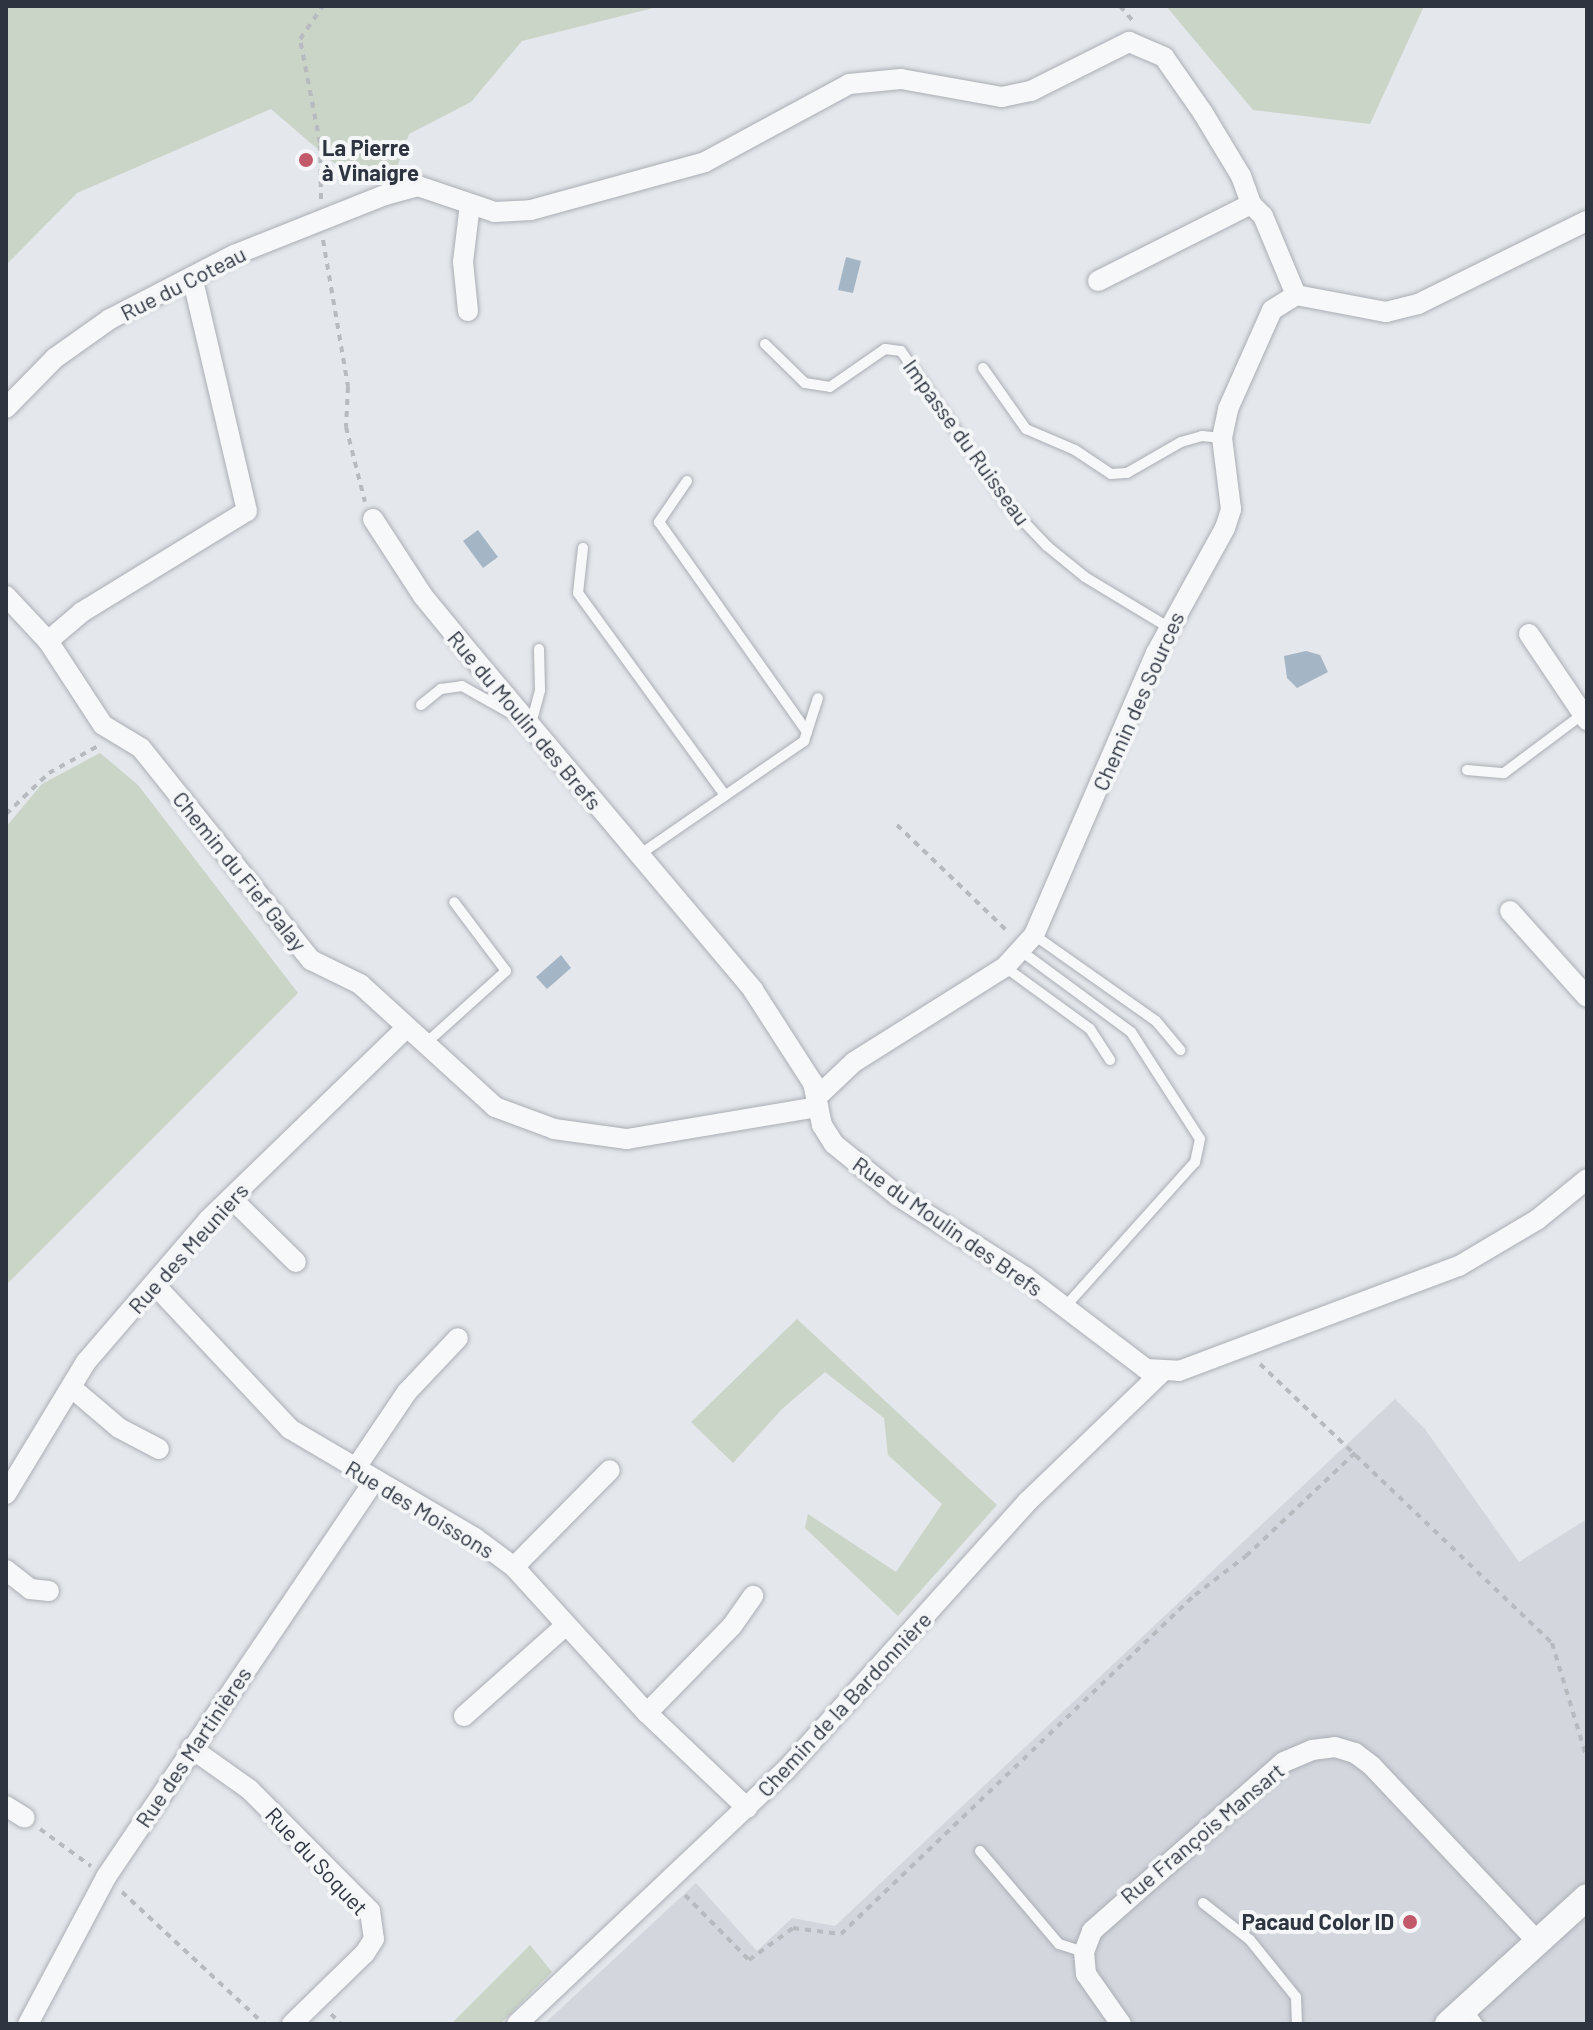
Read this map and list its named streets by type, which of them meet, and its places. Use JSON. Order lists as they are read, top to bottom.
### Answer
{
  "streets": {
    "street": [
      "Rue du Coteau",
      "Chemin des Sources",
      "Rue du Moulin des Brefs",
      "Chemin du Fief Galay",
      "Rue des Meuniers",
      "Rue des Moissons",
      "Chemin de la Bardonnière",
      "Rue des Martinières",
      "Rue François Mansart",
      "Rue du Soquet"
    ],
    "lane": ["Impasse du Ruisseau"]
  },
  "crossings": [
    ["Rue du Coteau", "Chemin des Sources"],
    ["Impasse du Ruisseau", "Chemin des Sources"],
    ["Chemin des Sources", "Rue du Moulin des Brefs"],
    ["Chemin des Sources", "Chemin du Fief Galay"],
    ["Rue du Moulin des Brefs", "Chemin du Fief Galay"],
    ["Rue du Moulin des Brefs", "Chemin de la Bardonnière"],
    ["Chemin du Fief Galay", "Rue des Meuniers"],
    ["Rue des Meuniers", "Rue des Moissons"],
    ["Rue des Moissons", "Chemin de la Bardonnière"],
    ["Rue des Moissons", "Rue des Martinières"],
    ["Rue des Martinières", "Rue du Soquet"]
  ],
  "places": ["La Pierre à Vinaigre", "Pacaud Color ID"]
}
